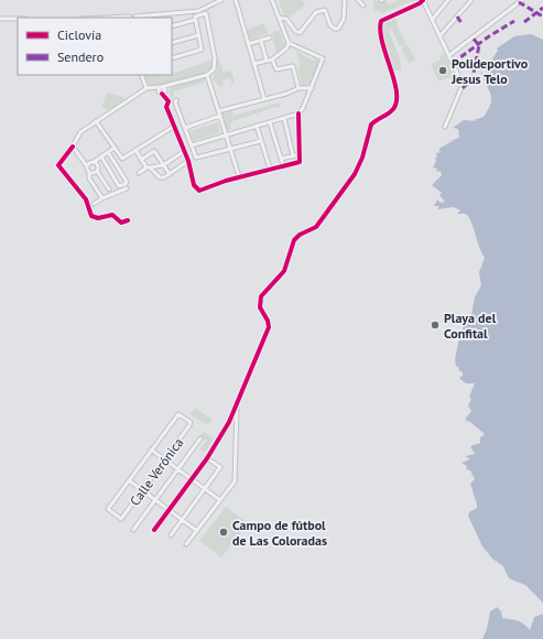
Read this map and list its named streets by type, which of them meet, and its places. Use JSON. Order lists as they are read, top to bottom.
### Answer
{
  "streets": {
    "street": ["Calle Verónica"]
  },
  "places": ["Polideportivo Jesus Telo", "Playa del Confital", "Campo de fútbol de Las Coloradas"],
  "legend": ["Ciclovía", "Sendero"]
}
